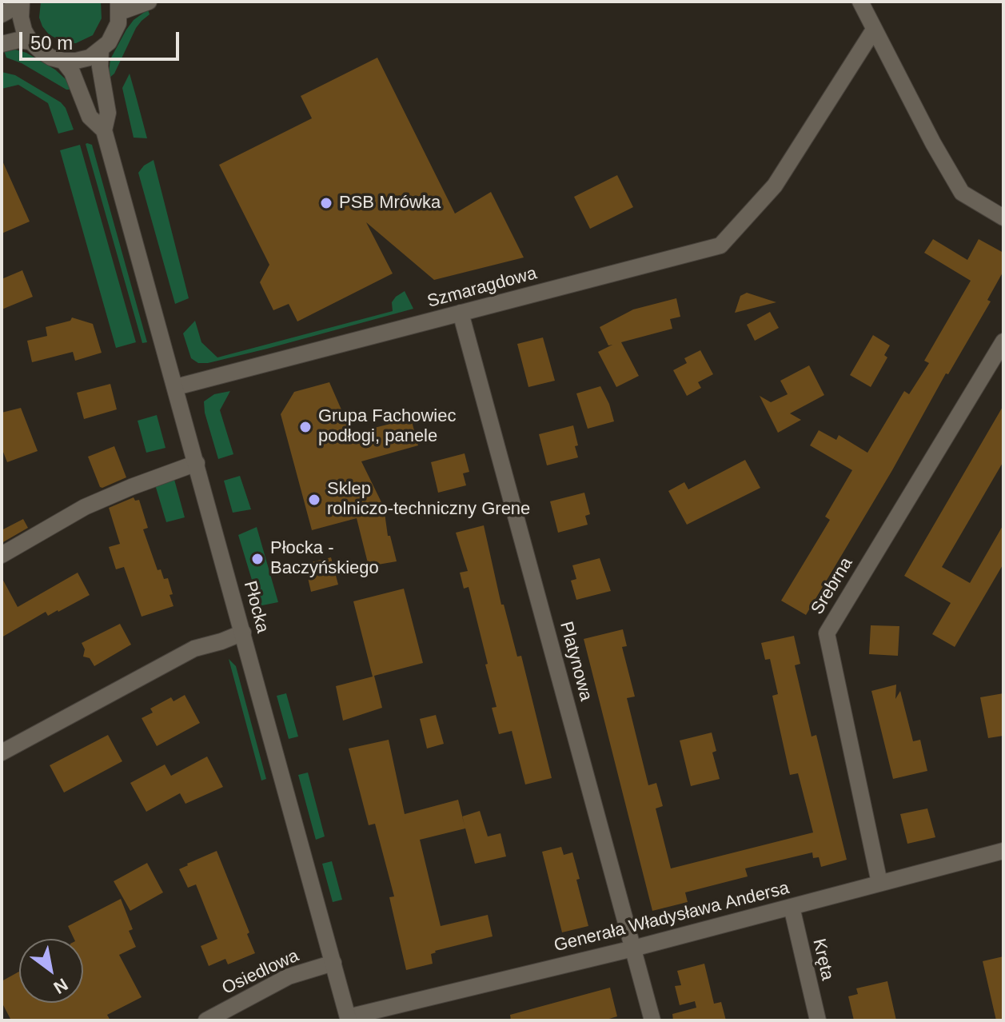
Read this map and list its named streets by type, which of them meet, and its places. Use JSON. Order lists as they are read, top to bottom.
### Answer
{
  "streets": {
    "street": [
      "Szmaragdowa",
      "Srebrna",
      "Płocka",
      "Platynowa",
      "Generała Władysława Andersa",
      "Kręta",
      "Osiedlowa"
    ]
  },
  "crossings": [
    ["Szmaragdowa", "Płocka"],
    ["Szmaragdowa", "Platynowa"],
    ["Srebrna", "Generała Władysława Andersa"],
    ["Płocka", "Generała Władysława Andersa"],
    ["Płocka", "Osiedlowa"],
    ["Platynowa", "Generała Władysława Andersa"],
    ["Generała Władysława Andersa", "Kręta"]
  ],
  "places": [
    "PSB Mrówka",
    "Grupa Fachowiec podłogi, panele",
    "Sklep rolniczo-techniczny Grene",
    "Płocka - Baczyńskiego"
  ],
  "scale_bar": "50 m",
  "north": "bottom right"
}
